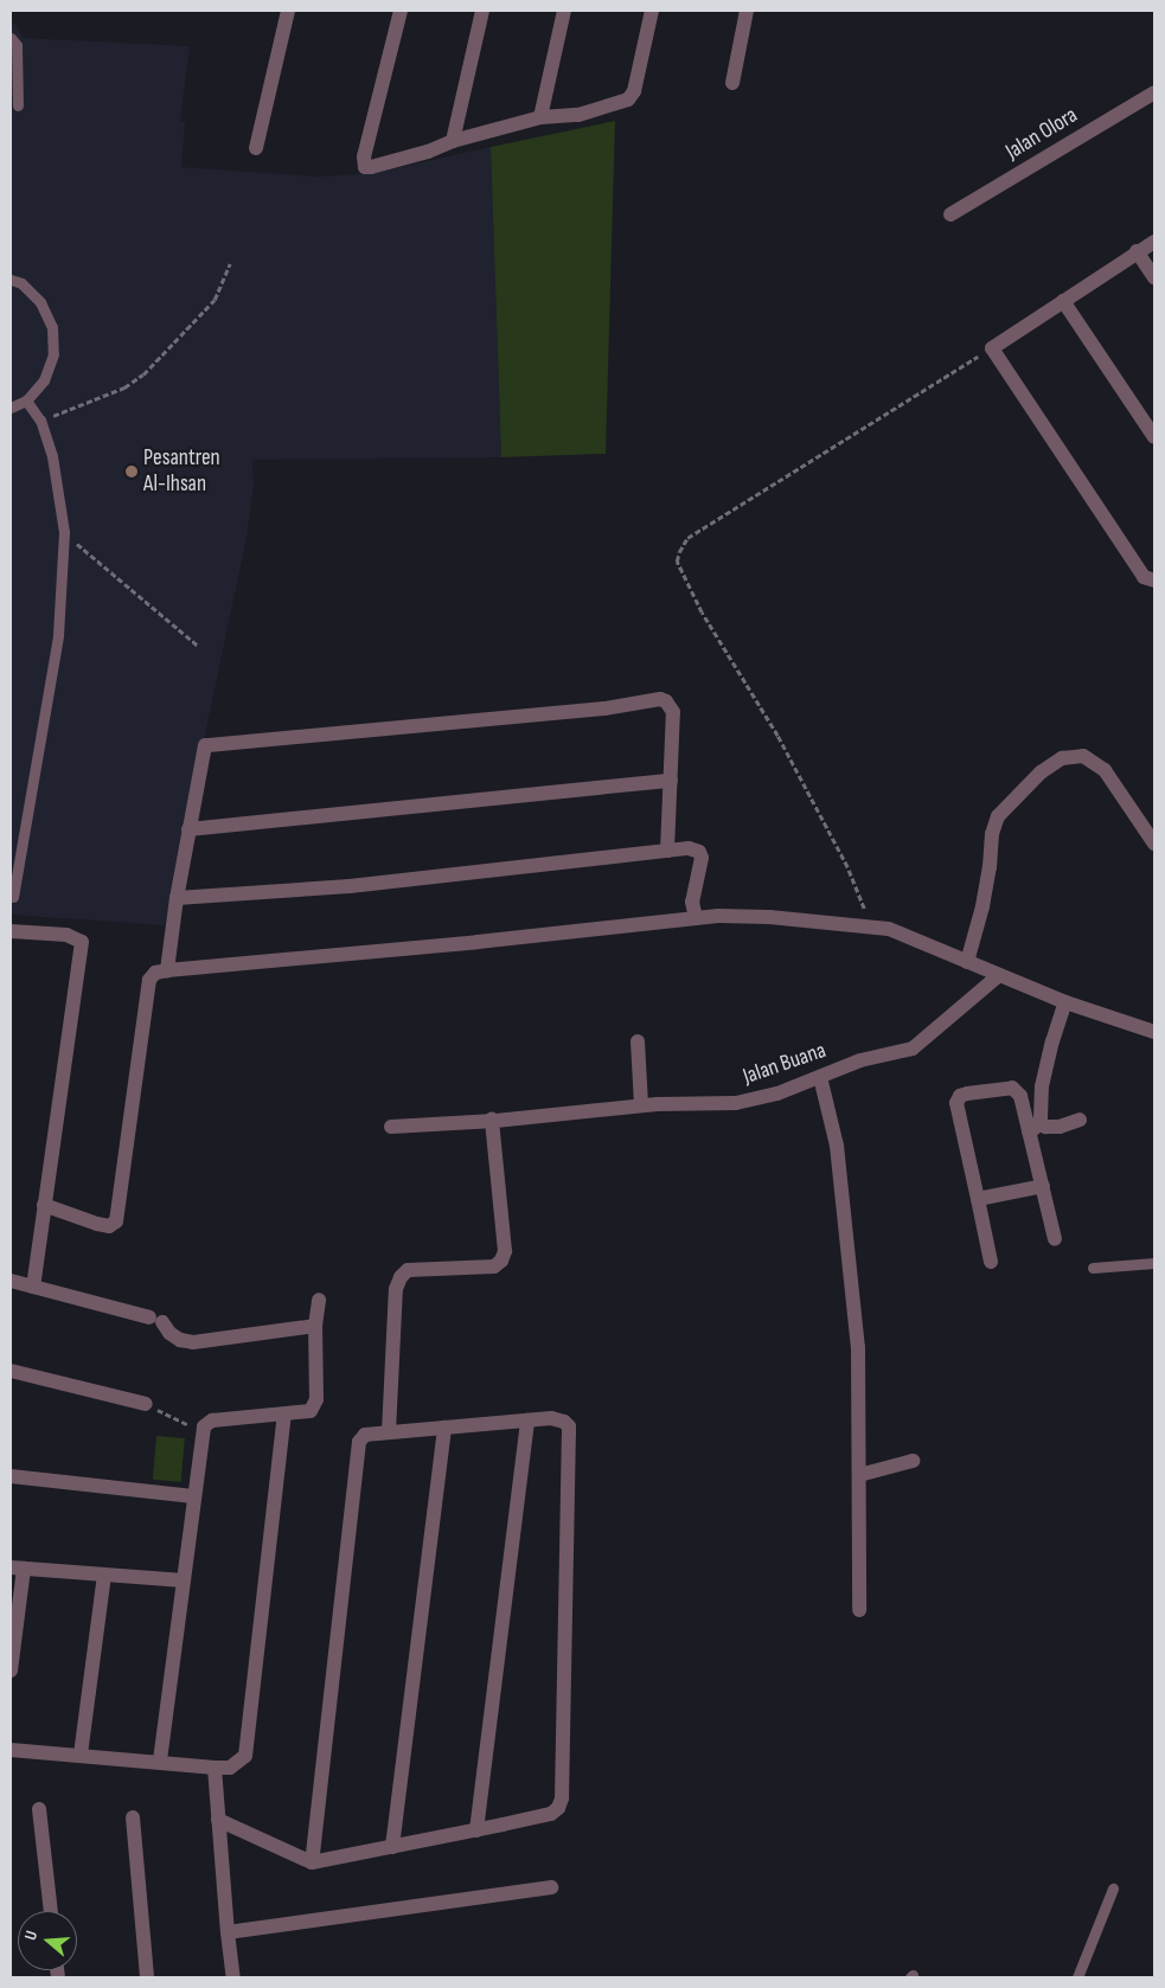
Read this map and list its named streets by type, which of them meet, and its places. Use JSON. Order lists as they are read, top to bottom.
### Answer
{
  "streets": {
    "street": ["Jalan Olora", "Jalan Buana"]
  },
  "places": ["Pesantren Al-Ihsan"],
  "north": "left"
}
